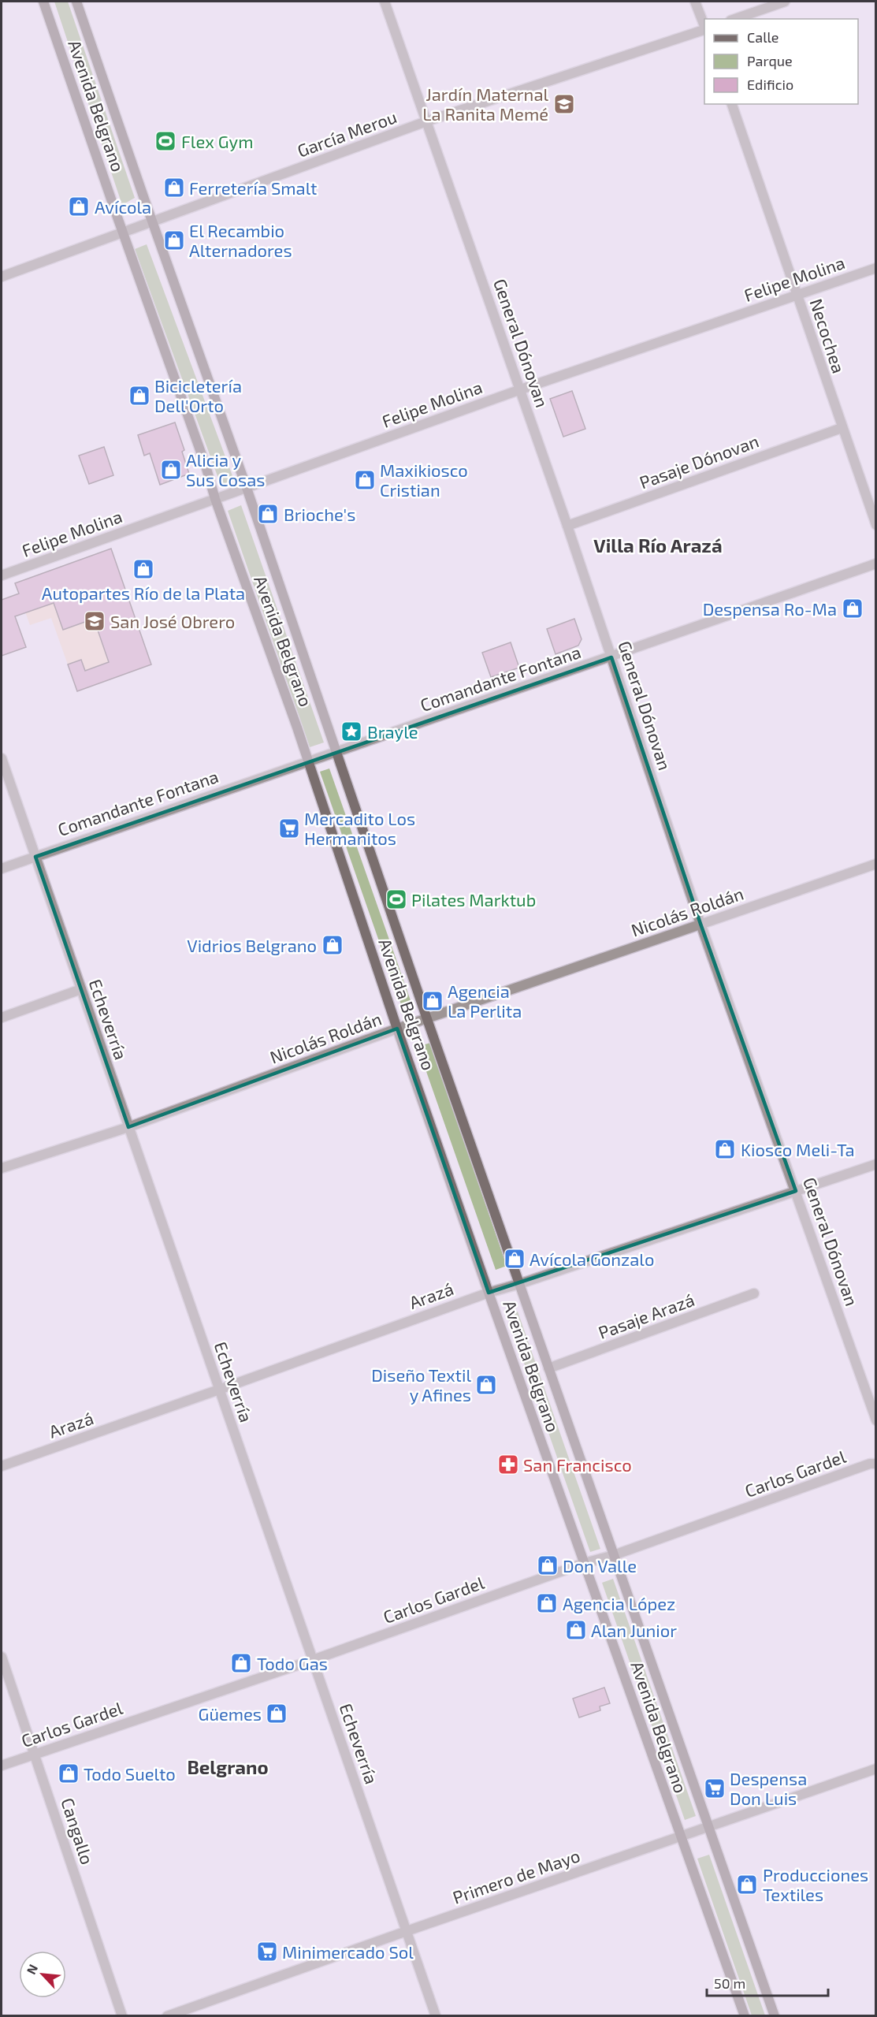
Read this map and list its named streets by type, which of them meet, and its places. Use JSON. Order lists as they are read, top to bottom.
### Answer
{
  "streets": {
    "main road": ["Avenida Belgrano"],
    "street": [
      "García Merou",
      "Felipe Molina",
      "Necochea",
      "General Dónovan",
      "Pasaje Dónovan",
      "Comandante Fontana",
      "Nicolás Roldán",
      "Echeverría",
      "Arazá",
      "Pasaje Arazá",
      "Carlos Gardel",
      "Cangallo",
      "Primero de Mayo"
    ]
  },
  "crossings": [
    ["Avenida Belgrano", "García Merou"],
    ["Avenida Belgrano", "Felipe Molina"],
    ["Avenida Belgrano", "Comandante Fontana"],
    ["Avenida Belgrano", "Nicolás Roldán"],
    ["Avenida Belgrano", "Arazá"],
    ["Avenida Belgrano", "Pasaje Arazá"],
    ["Avenida Belgrano", "Carlos Gardel"],
    ["Avenida Belgrano", "Primero de Mayo"],
    ["García Merou", "General Dónovan"],
    ["Felipe Molina", "Necochea"],
    ["Felipe Molina", "General Dónovan"],
    ["Necochea", "Pasaje Dónovan"],
    ["General Dónovan", "Pasaje Dónovan"],
    ["General Dónovan", "Comandante Fontana"],
    ["General Dónovan", "Nicolás Roldán"],
    ["General Dónovan", "Arazá"],
    ["Comandante Fontana", "Echeverría"],
    ["Nicolás Roldán", "Echeverría"],
    ["Echeverría", "Arazá"],
    ["Echeverría", "Carlos Gardel"],
    ["Echeverría", "Primero de Mayo"],
    ["Carlos Gardel", "Cangallo"]
  ],
  "districts": ["Villa Río Arazá", "Belgrano"],
  "places": {
    "school or university": ["Jardín Maternal La Ranita Memé", "San José Obrero"],
    "sports": ["Flex Gym", "Pilates Marktub"],
    "shop": [
      "Ferretería Smalt",
      "Avícola",
      "El Recambio Alternadores",
      "Bicicletería Dell'Orto",
      "Alicia y Sus Cosas",
      "Maxikiosco Cristian",
      "Brioche's",
      "Autopartes Río de la Plata",
      "Despensa Ro-Ma",
      "Vidrios Belgrano",
      "Agencia La Perlita",
      "Kiosco Meli-Ta",
      "Avícola Gonzalo",
      "Diseño Textil y Afines",
      "Don Valle",
      "Agencia López",
      "Alan Junior",
      "Todo Gas",
      "Güemes",
      "Todo Suelto",
      "Producciones Textiles"
    ],
    "place": ["Brayle"],
    "supermarket": ["Mercadito Los Hermanitos", "Despensa Don Luis", "Minimercado Sol"],
    "pharmacy": ["San Francisco"]
  },
  "legend": ["Calle", "Parque", "Edificio"],
  "scale_bar": "50 m",
  "north": "top left"
}
